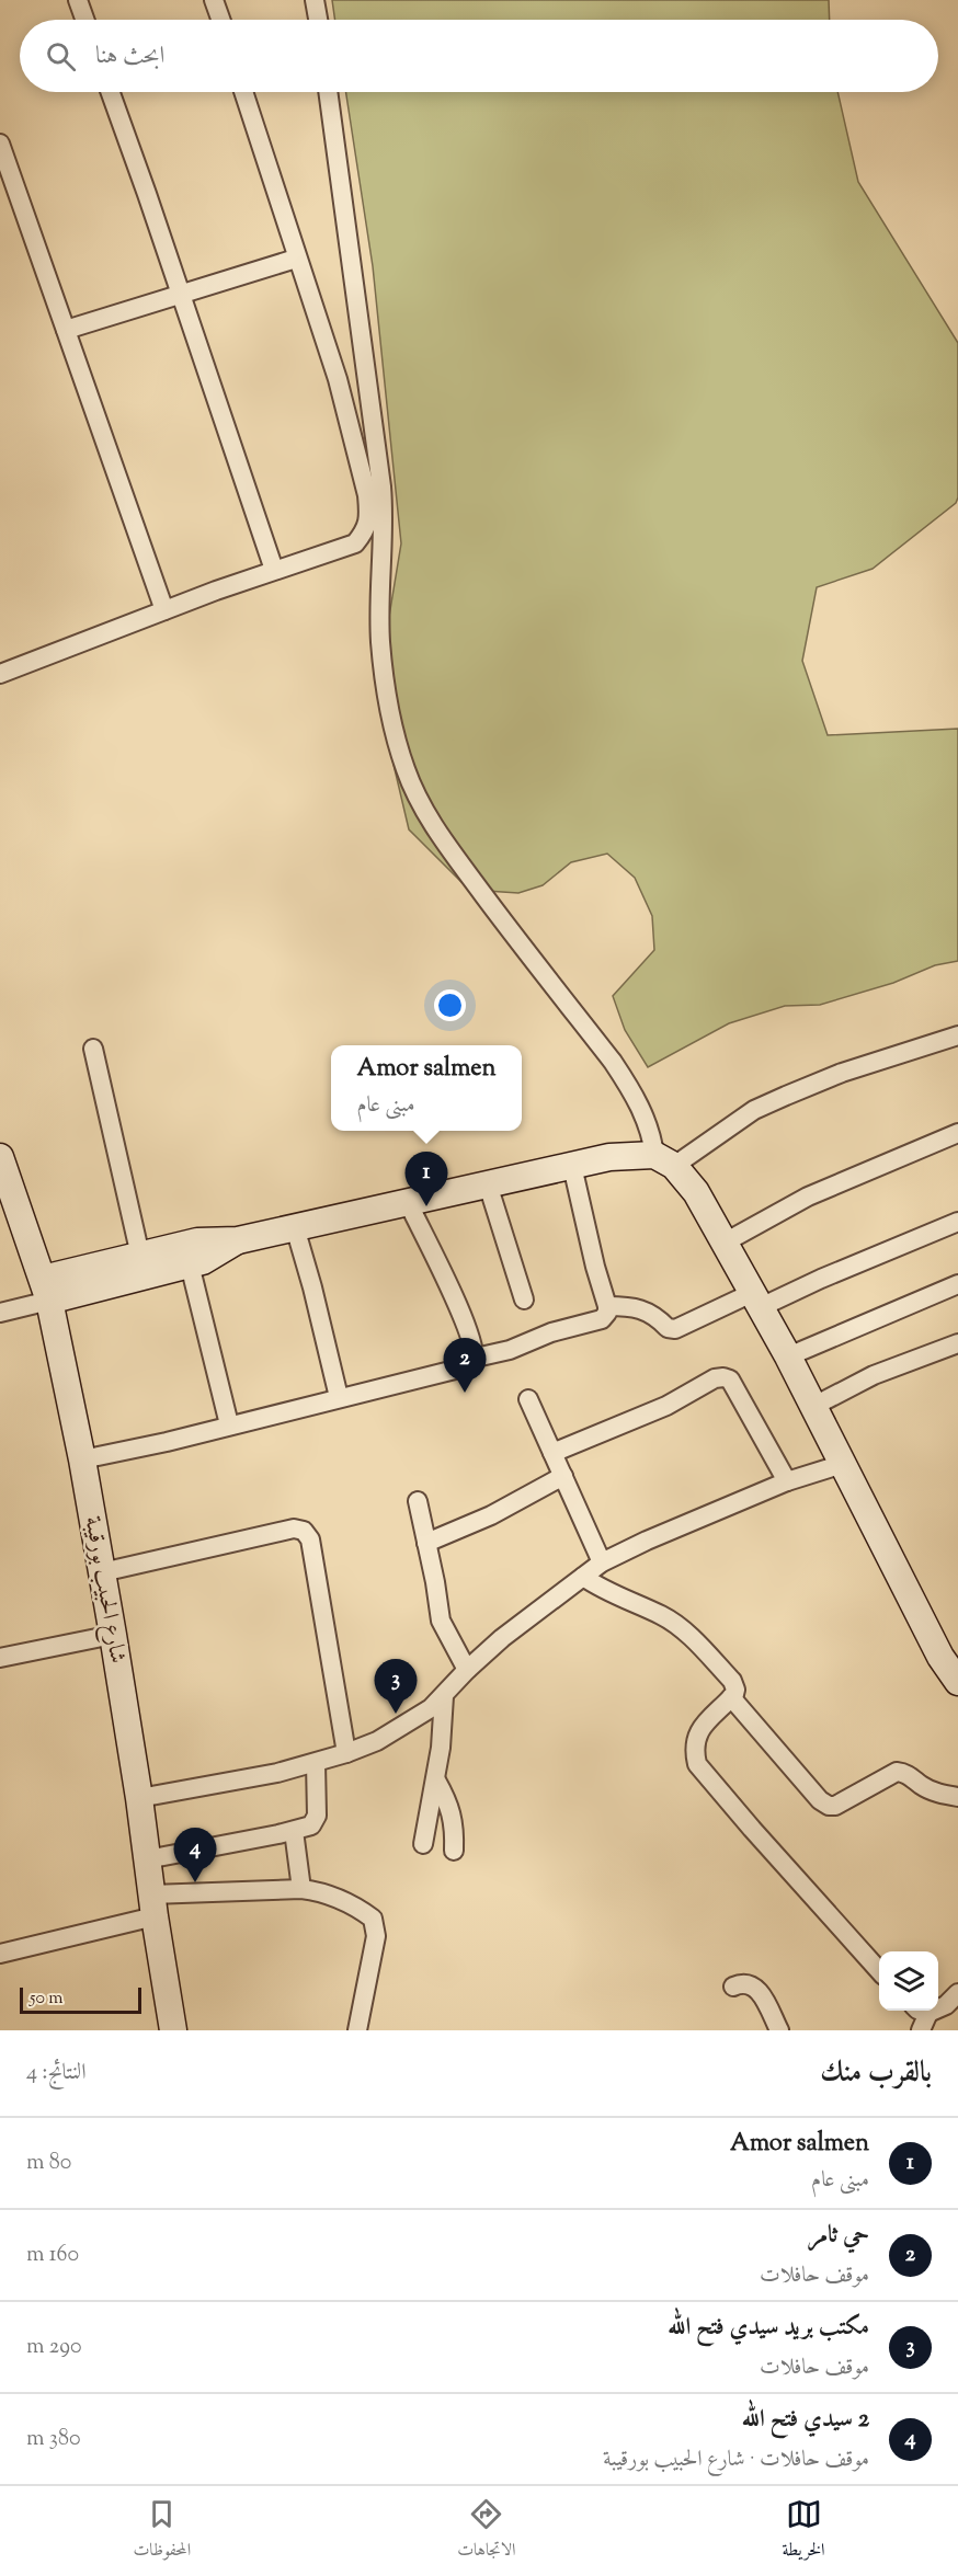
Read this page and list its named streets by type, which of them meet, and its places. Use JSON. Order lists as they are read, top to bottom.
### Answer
{
  "streets": {
    "main road": ["شارع الحبيب بورقيبة"]
  },
  "scale_bar": "50 m",
  "page": {
    "search": "ابحث هنا",
    "popup": ["Amor salmen", "مبنى عام"],
    "pins": [
      "1",
      "2",
      "3",
      "4"
    ],
    "scale": "50 m",
    "heading": ["بالقرب منك", "النتائج: 4"],
    "list": [
      {
        "mark": "1",
        "name": "Amor salmen",
        "note": "مبنى عام",
        "value": "80 m"
      },
      {
        "mark": "2",
        "name": "حي ثامر",
        "note": "موقف حافلات",
        "value": "160 m"
      },
      {
        "mark": "3",
        "name": "مكتب بريد سيدي فتح الله",
        "note": "موقف حافلات",
        "value": "290 m"
      },
      {
        "mark": "4",
        "name": "2 سيدي فتح الله",
        "note": "موقف حافلات · شارع الحبيب بورقيبة",
        "value": "380 m"
      }
    ],
    "nav": ["الخريطة", "الاتجاهات", "المحفوظات"]
  }
}
